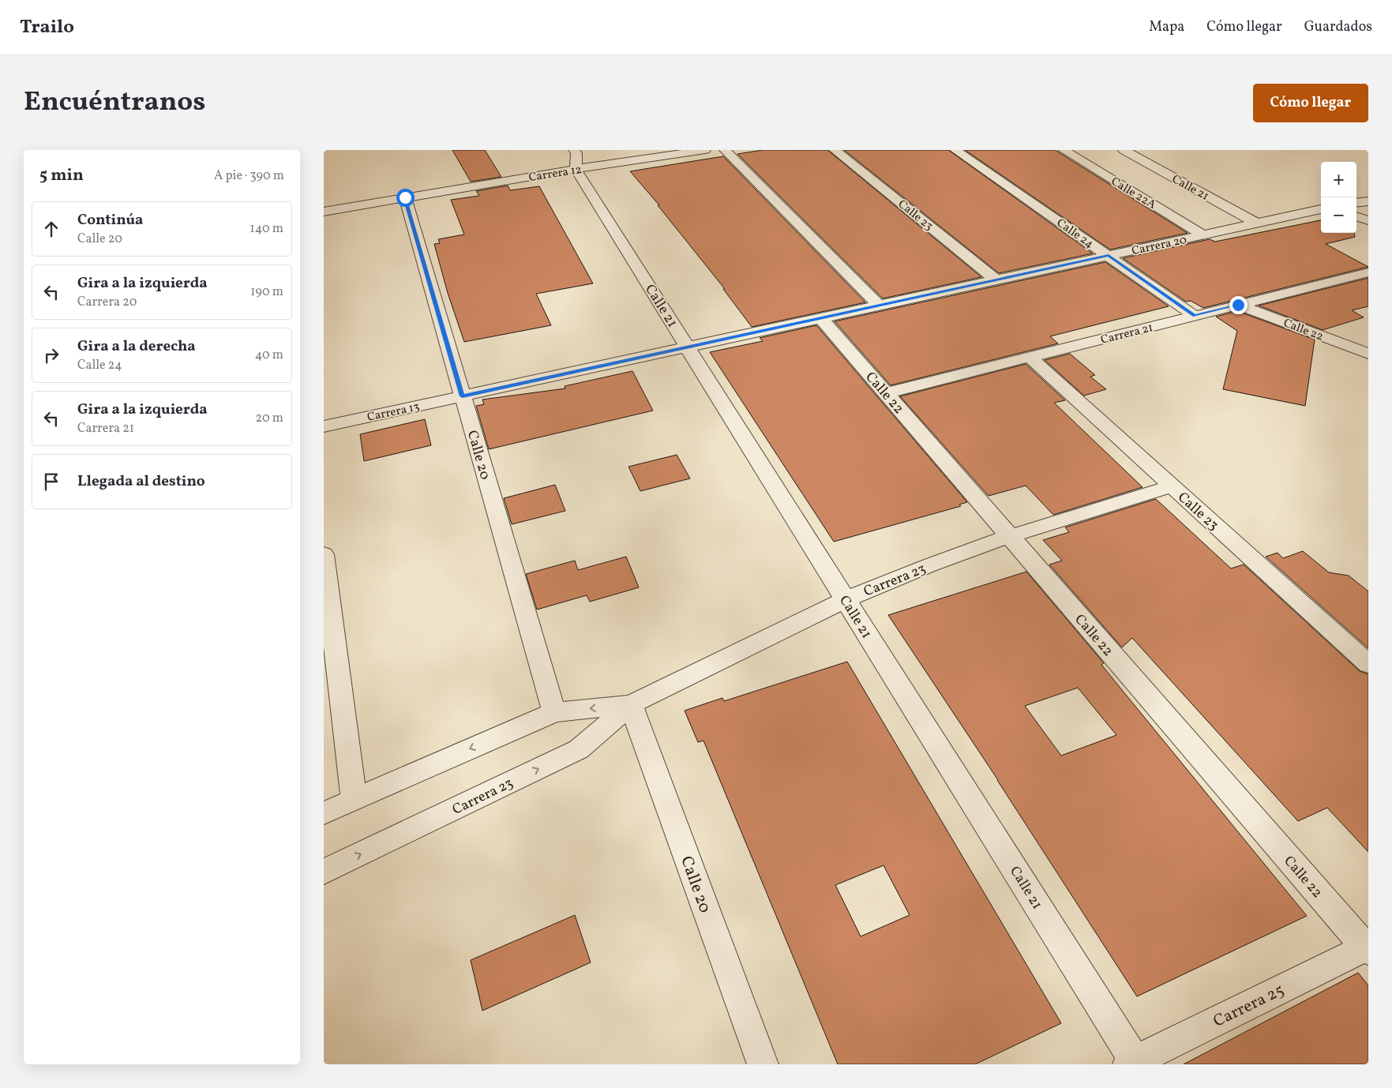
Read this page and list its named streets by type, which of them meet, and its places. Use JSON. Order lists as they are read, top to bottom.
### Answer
{
  "streets": {
    "street": [
      "Carrera 12",
      "Calle 21",
      "Calle 22A",
      "Calle 23",
      "Calle 24",
      "Carrera 20",
      "Calle 22",
      "Carrera 21",
      "Carrera 13",
      "Calle 20",
      "Carrera 23",
      "Carrera 25"
    ]
  },
  "crossings": [
    ["Carrera 12", "Calle 21"],
    ["Carrera 12", "Calle 20"],
    ["Calle 21", "Carrera 20"],
    ["Calle 21", "Carrera 23"],
    ["Calle 21", "Carrera 25"],
    ["Calle 22A", "Carrera 20"],
    ["Calle 23", "Carrera 20"],
    ["Calle 23", "Carrera 21"],
    ["Calle 23", "Carrera 23"],
    ["Calle 24", "Carrera 20"],
    ["Calle 24", "Carrera 21"],
    ["Carrera 20", "Calle 22"],
    ["Carrera 20", "Carrera 13"],
    ["Carrera 20", "Calle 20"],
    ["Calle 22", "Carrera 21"],
    ["Calle 22", "Carrera 23"],
    ["Calle 22", "Carrera 25"],
    ["Carrera 13", "Calle 20"],
    ["Calle 20", "Carrera 23"]
  ],
  "page": {
    "header": "Trailo",
    "nav": ["Mapa", "Cómo llegar", "Guardados"],
    "title": "Encuéntranos",
    "buttons": "Cómo llegar",
    "heading": ["5 min", "A pie · 390 m"],
    "map_buttons": ["+", "−"],
    "list": [
      ["Continúa", "Calle 20", "140 m"],
      ["Gira a la izquierda", "Carrera 20", "190 m"],
      ["Gira a la derecha", "Calle 24", "40 m"],
      ["Gira a la izquierda", "Carrera 21", "20 m"],
      "Llegada al destino"
    ]
  }
}
